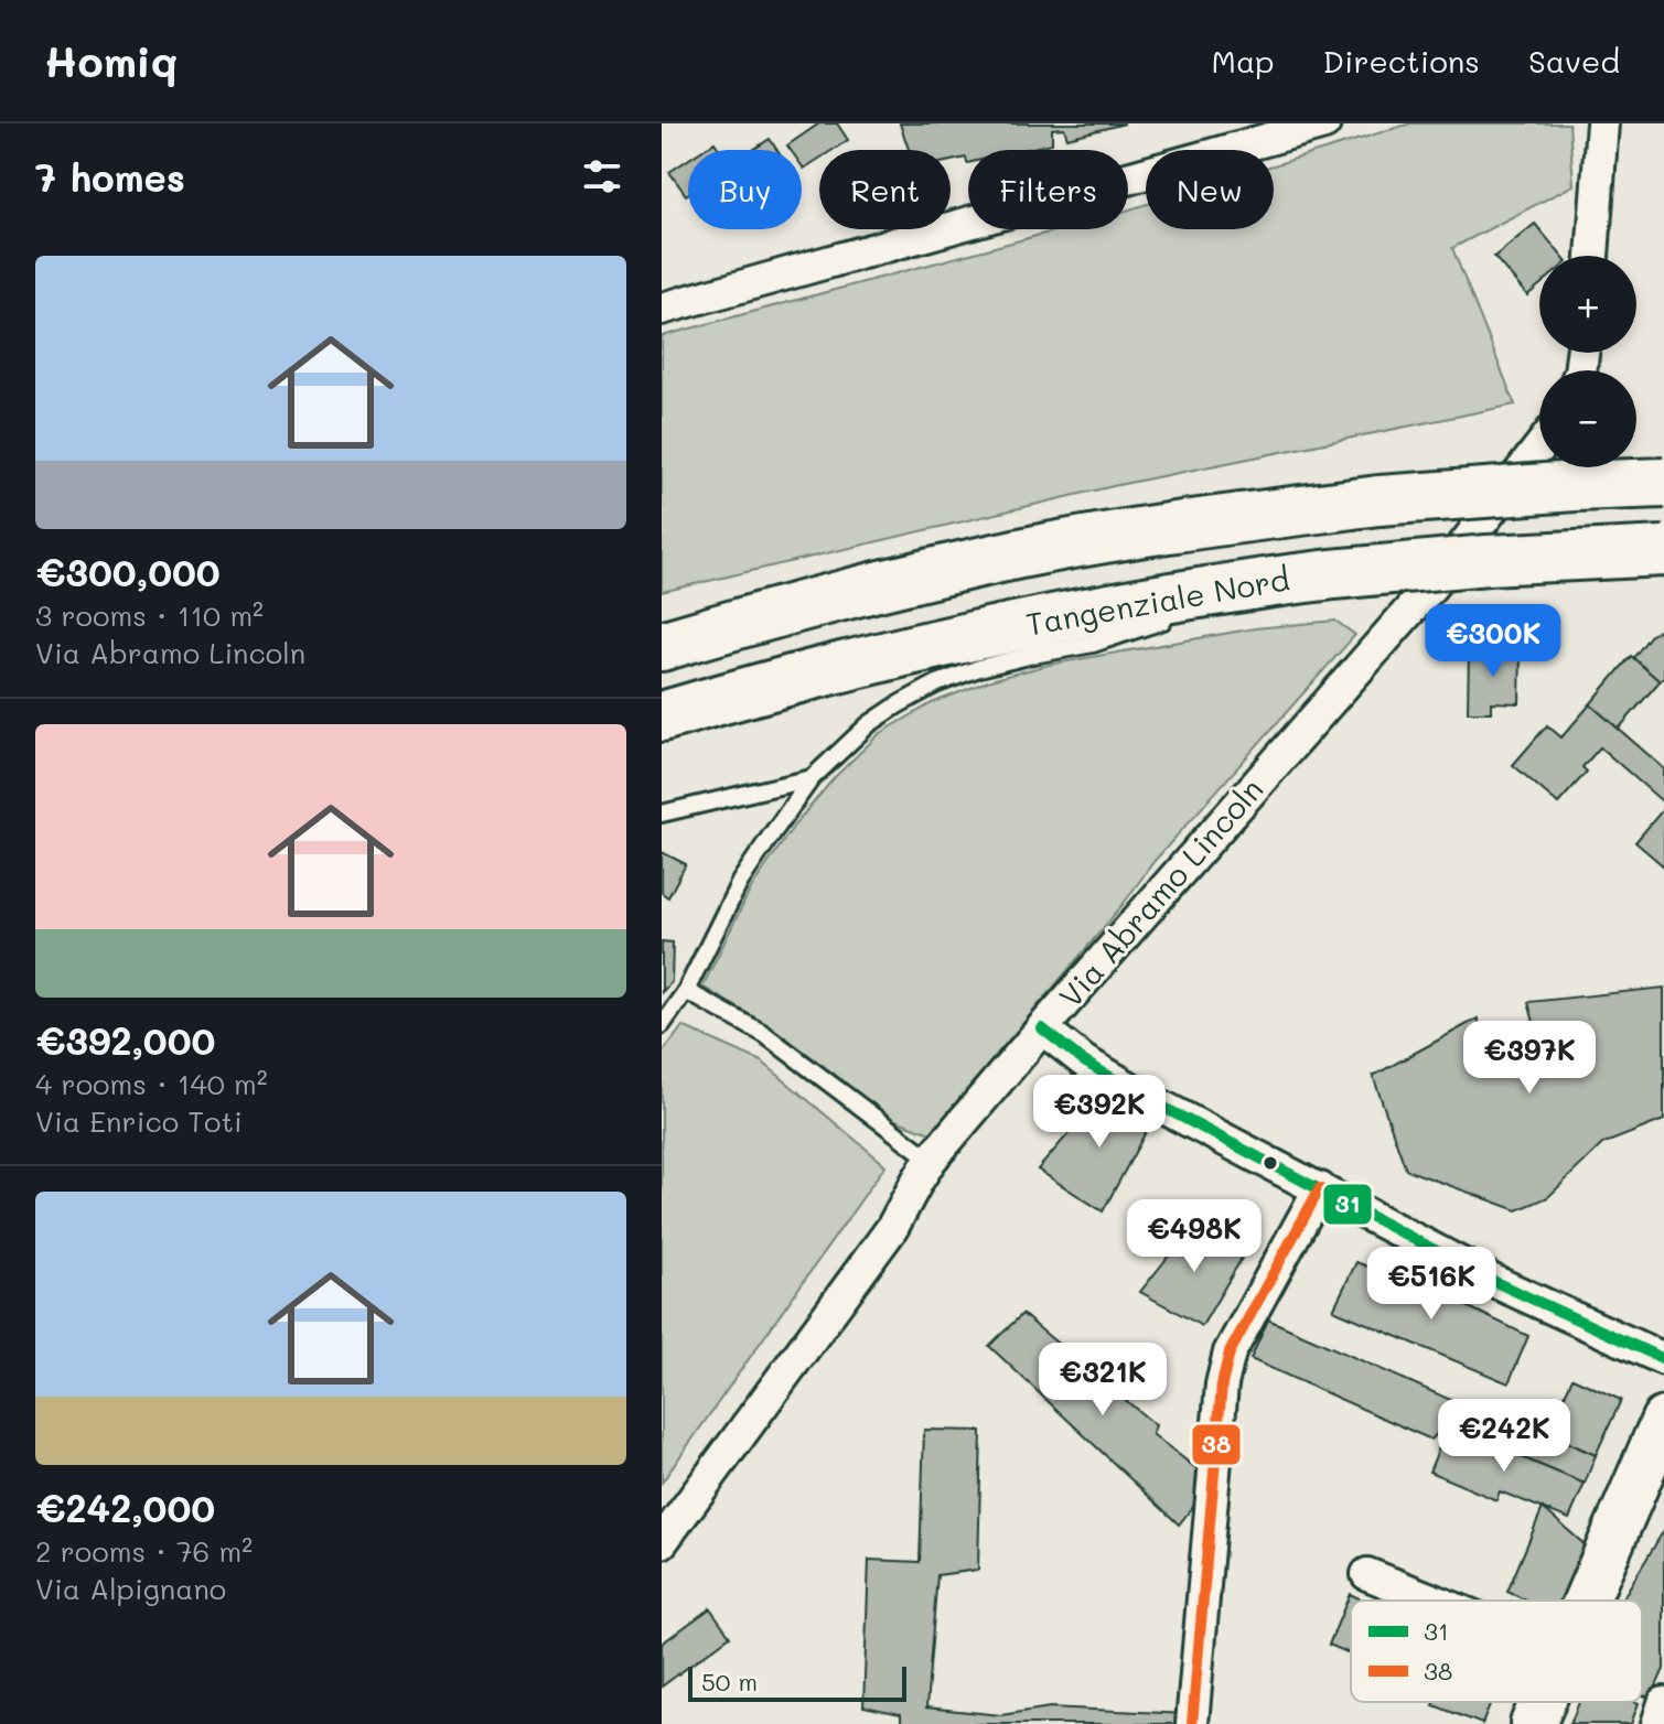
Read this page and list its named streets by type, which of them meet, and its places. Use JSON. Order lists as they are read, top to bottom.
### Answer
{
  "streets": {
    "highway": ["Tangenziale Nord"],
    "street": ["Via Abramo Lincoln"]
  },
  "lines": ["transit line 31", "transit line 38"],
  "legend": ["31", "38"],
  "scale_bar": "50 m",
  "page": {
    "header": "Homiq",
    "nav": ["Map", "Directions", "Saved"],
    "heading": "7 homes",
    "chip": [
      "Buy",
      "Rent",
      "Filters",
      "New"
    ],
    "list": [
      {
        "name": "€300,000",
        "note": "3 rooms · 110 m² · Via Abramo Lincoln"
      },
      {
        "name": "€392,000",
        "note": "4 rooms · 140 m² · Via Enrico Toti"
      },
      {
        "name": "€242,000",
        "note": "2 rooms · 76 m² · Via Alpignano"
      }
    ],
    "map_buttons": ["+", "−"],
    "price": [
      "€300K",
      "€397K",
      "€392K",
      "€498K",
      "€516K",
      "€321K",
      "€242K"
    ],
    "scale": "50 m"
  }
}
